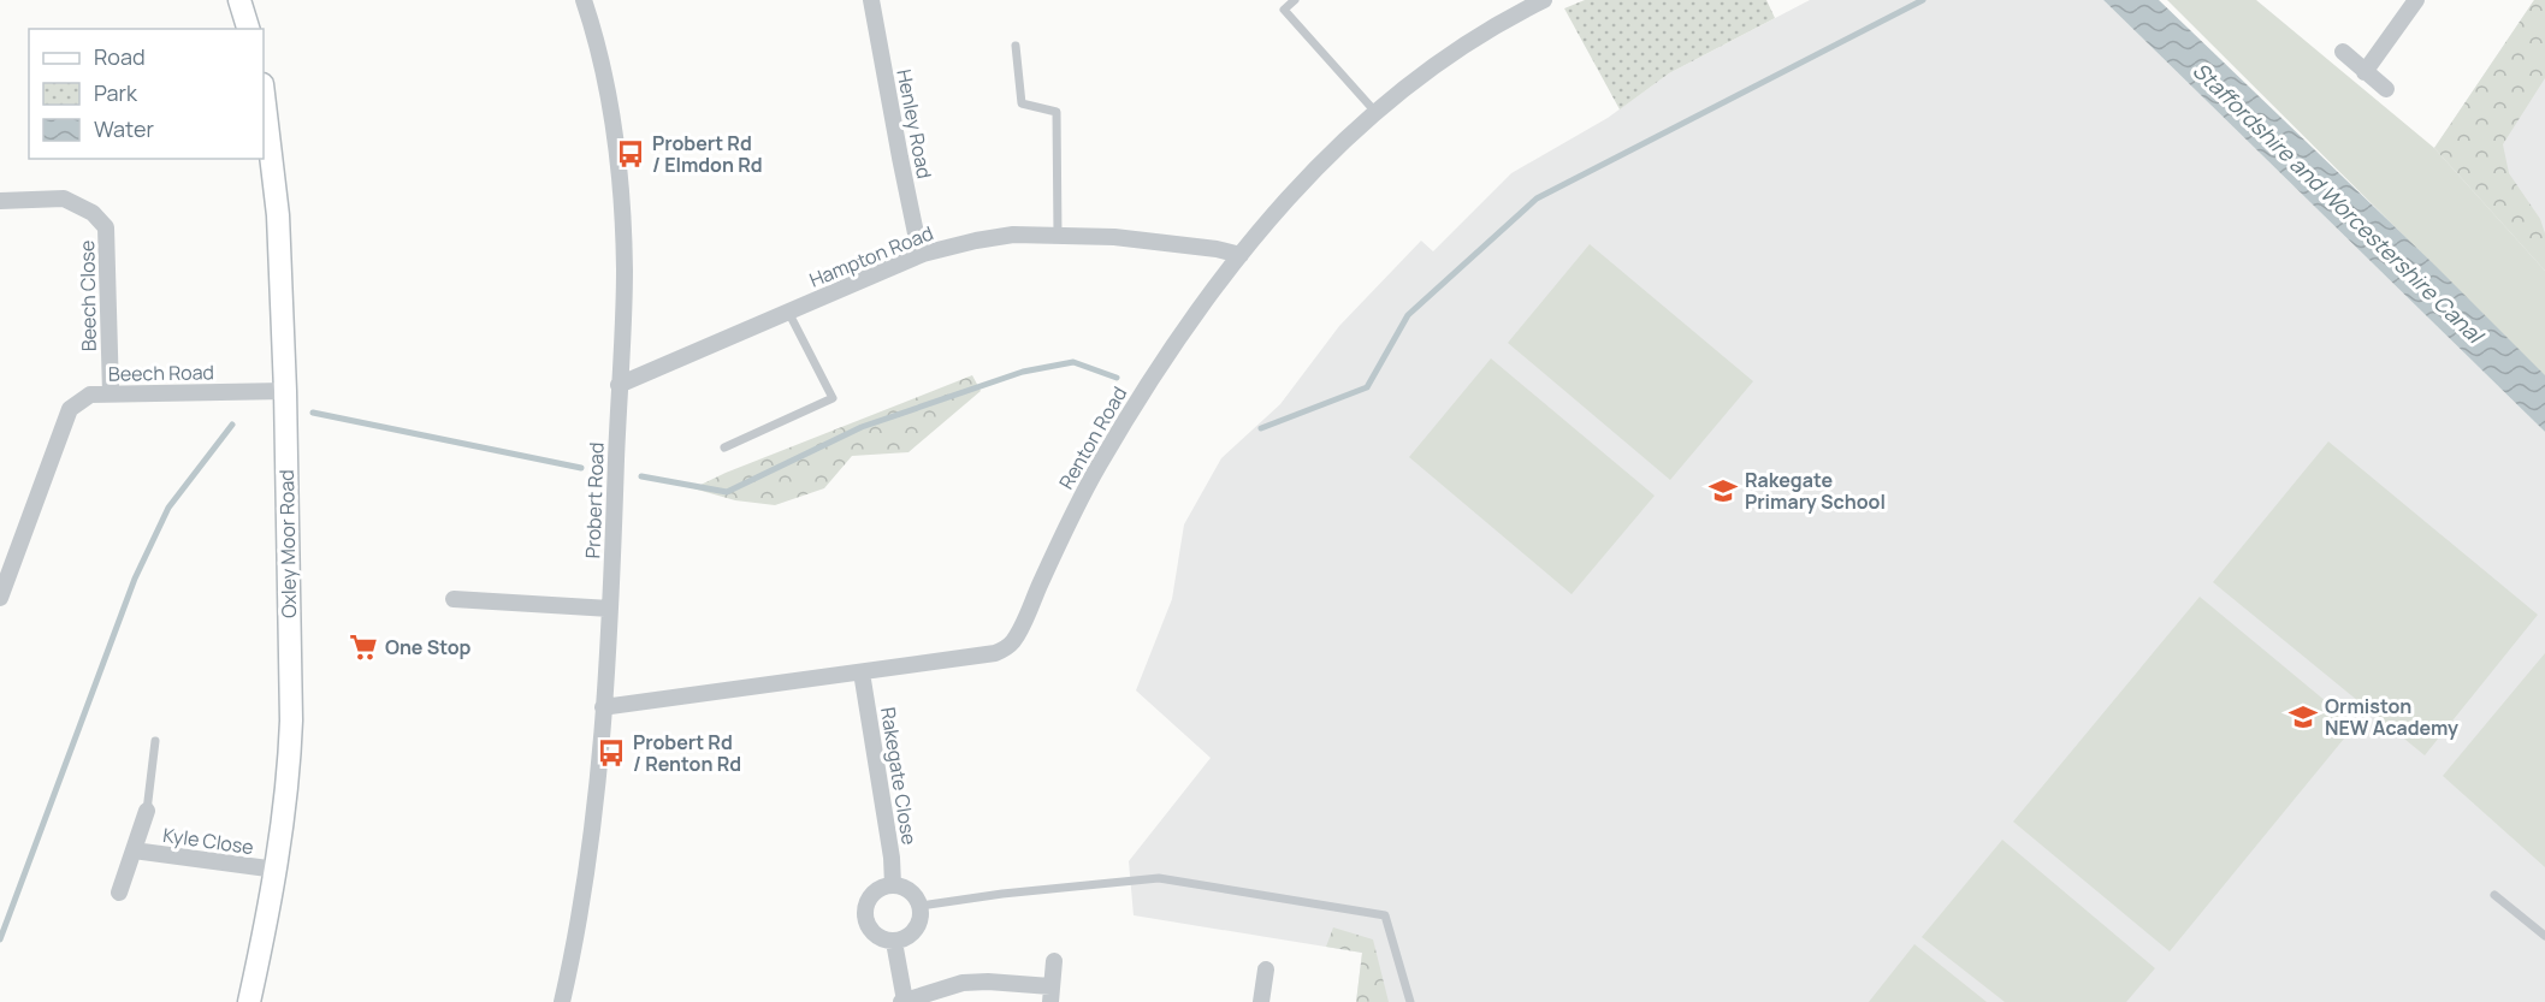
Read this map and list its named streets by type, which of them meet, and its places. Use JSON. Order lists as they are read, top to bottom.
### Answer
{
  "streets": {
    "street": [
      "Henley Road",
      "Hampton Road",
      "Beech Close",
      "Beech Road",
      "Renton Road",
      "Probert Road",
      "Oxley Moor Road",
      "Rakegate Close",
      "Kyle Close"
    ]
  },
  "crossings": [
    ["Henley Road", "Hampton Road"],
    ["Hampton Road", "Renton Road"],
    ["Hampton Road", "Probert Road"],
    ["Beech Close", "Beech Road"],
    ["Beech Road", "Oxley Moor Road"],
    ["Renton Road", "Probert Road"],
    ["Renton Road", "Rakegate Close"],
    ["Oxley Moor Road", "Kyle Close"]
  ],
  "water": ["Staffordshire and Worcestershire Canal"],
  "places": {
    "bus stop": ["Probert Rd / Elmdon Rd", "Probert Rd / Renton Rd"],
    "school or university": ["Rakegate Primary School", "Ormiston NEW Academy"],
    "supermarket": ["One Stop"]
  },
  "legend": ["Road", "Park", "Water"]
}
